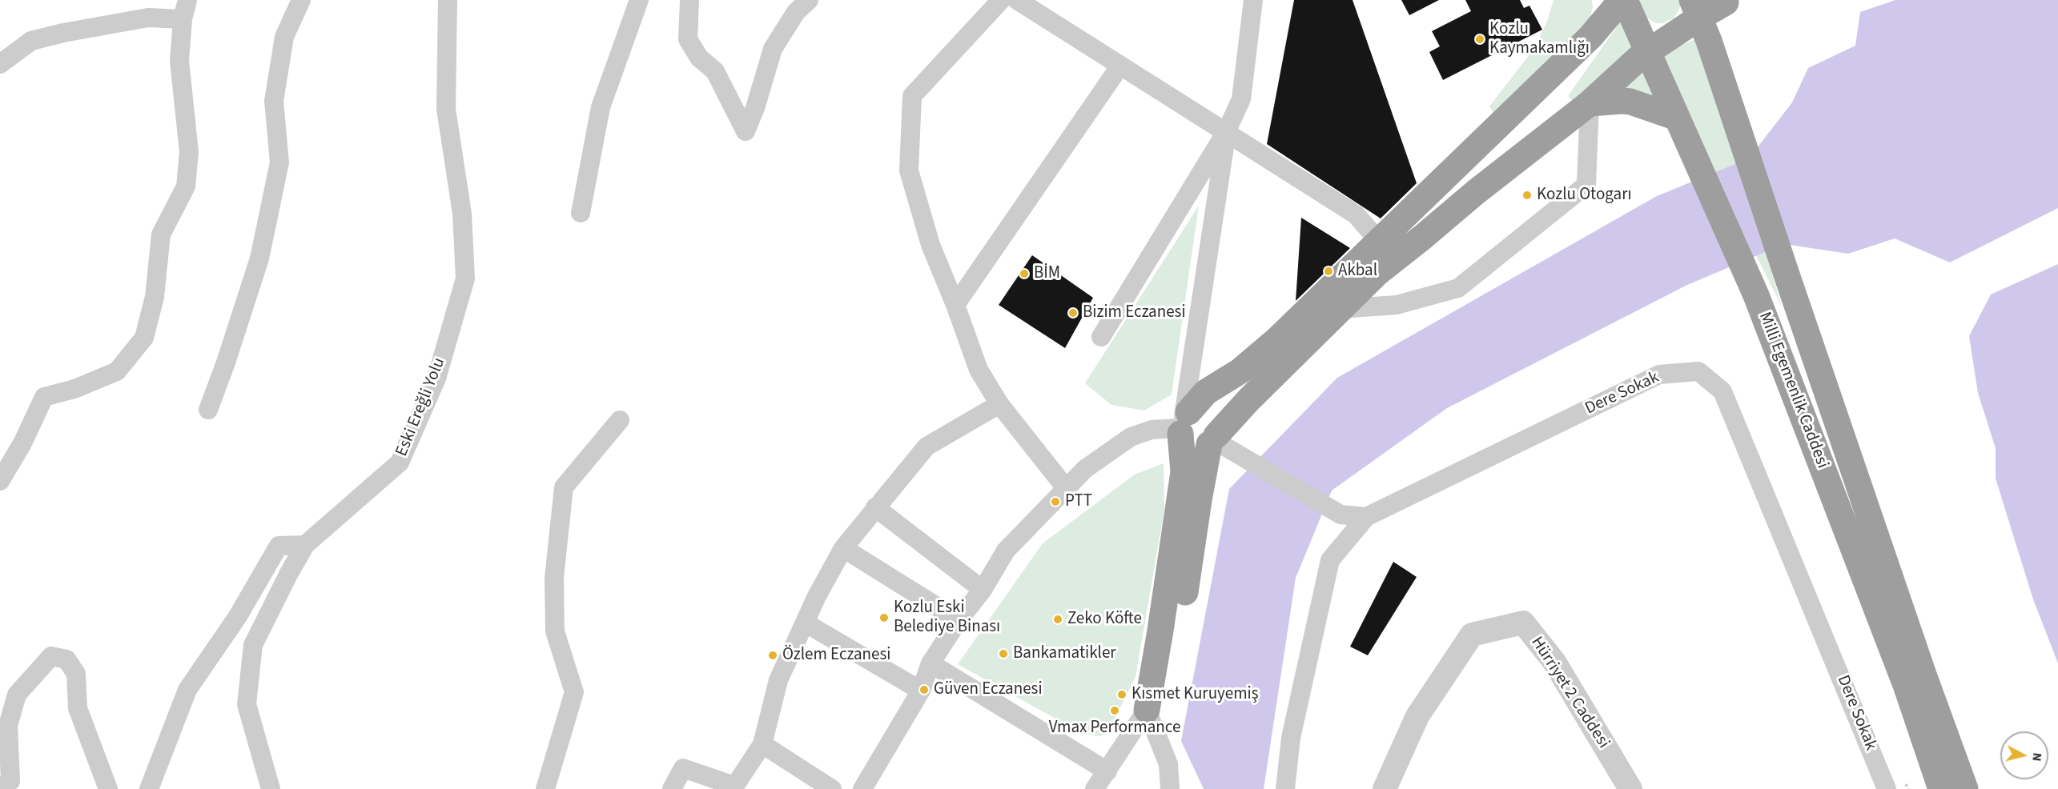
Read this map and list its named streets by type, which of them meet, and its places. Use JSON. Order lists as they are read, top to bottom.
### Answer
{
  "streets": {
    "highway": ["Milli Egemenlik Caddesi"],
    "street": ["Dere Sokak", "Eski Ereğli Yolu", "Hürriyet 2 Caddesi"]
  },
  "places": [
    "Kozlu Kaymakamlığı",
    "Kozlu Otogarı",
    "Akbal",
    "BİM",
    "Bizim Eczanesi",
    "PTT",
    "Kozlu Eski Belediye Binası",
    "Zeko Köfte",
    "Bankamatikler",
    "Özlem Eczanesi",
    "Güven Eczanesi",
    "Kısmet Kuruyemiş",
    "Vmax Performance"
  ],
  "north": "right"
}
